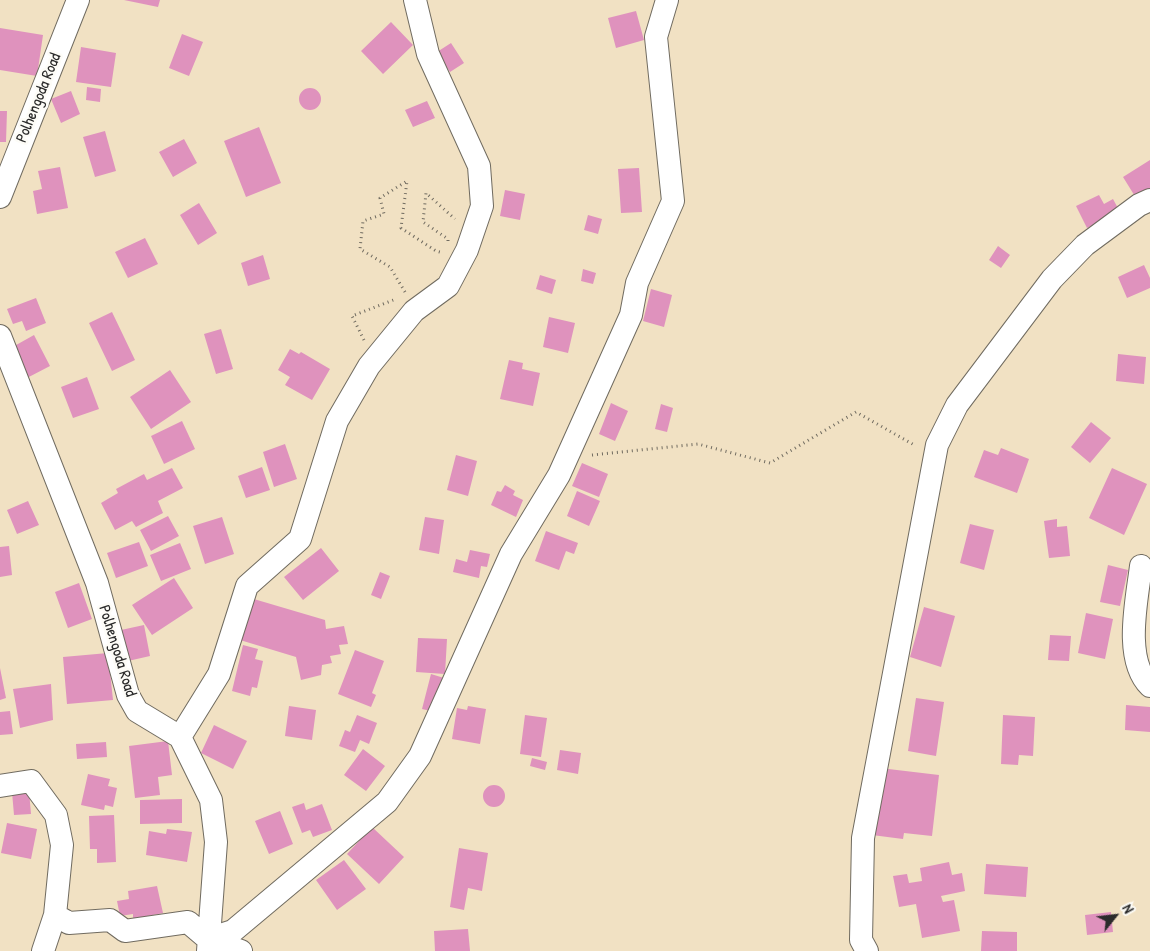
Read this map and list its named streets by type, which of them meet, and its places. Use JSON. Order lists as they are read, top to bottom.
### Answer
{
  "streets": {
    "street": ["Polhengoda Road"]
  },
  "north": "top right"
}
